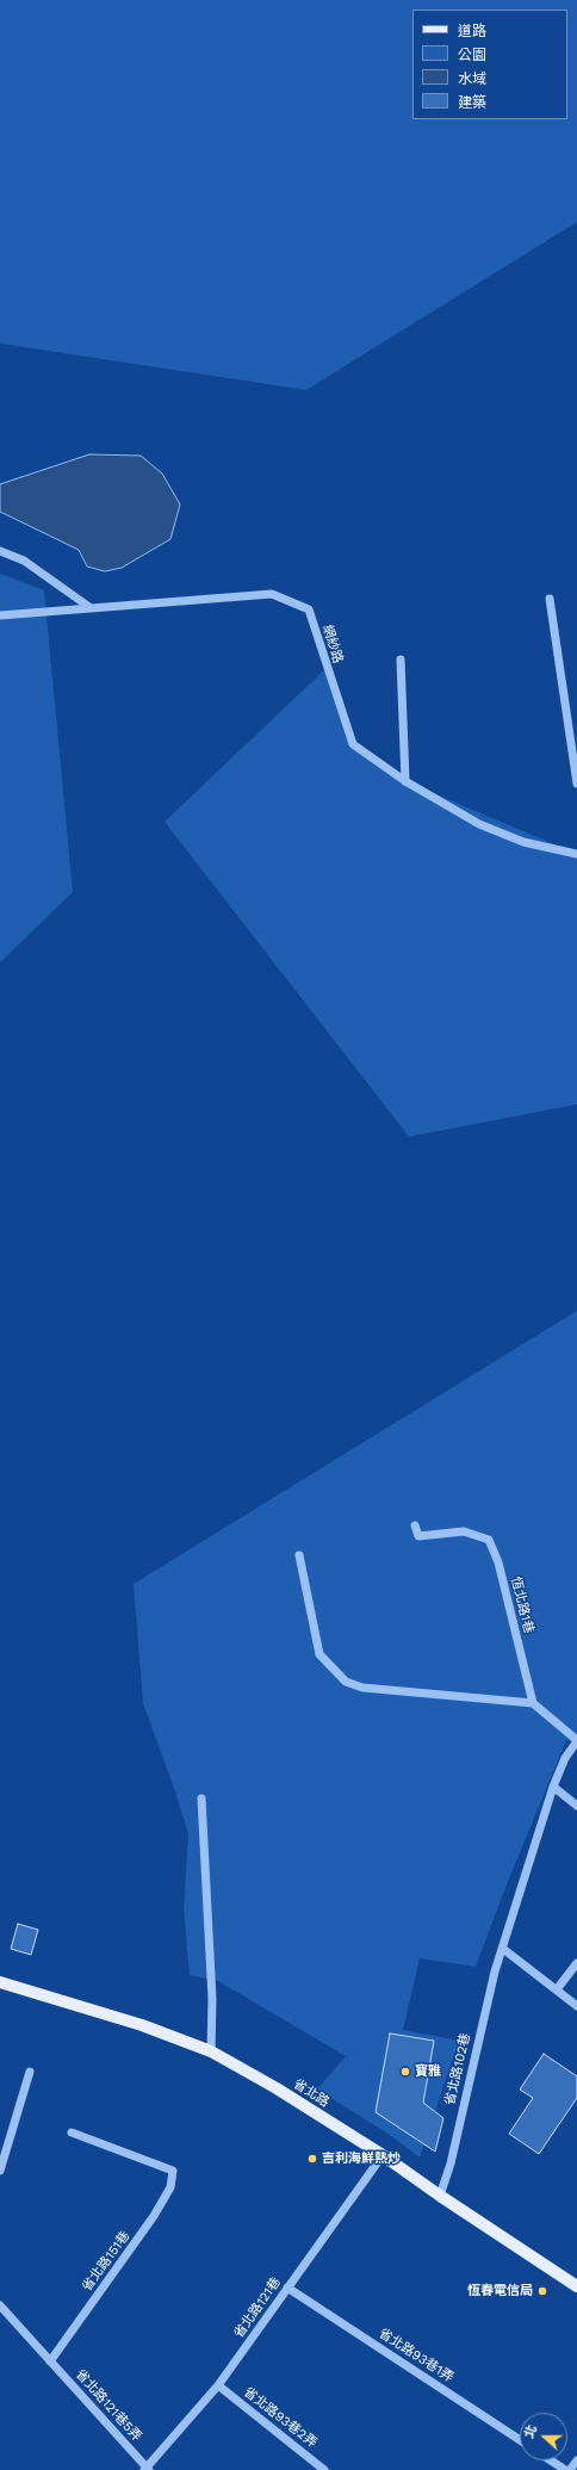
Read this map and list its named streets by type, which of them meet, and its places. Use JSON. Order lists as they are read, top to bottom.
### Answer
{
  "streets": {
    "main road": ["省北路"],
    "street": [
      "網紗路",
      "恆北路1巷",
      "省北路102巷",
      "省北路151巷",
      "省北路121巷",
      "省北路93巷1弄",
      "省北路121巷5弄",
      "省北路93巷2弄"
    ]
  },
  "crossings": [
    ["省北路102巷", "省北路"],
    ["省北路", "省北路121巷"],
    ["省北路151巷", "省北路121巷5弄"],
    ["省北路121巷", "省北路93巷1弄"],
    ["省北路121巷", "省北路121巷5弄"],
    ["省北路121巷", "省北路93巷2弄"]
  ],
  "places": ["寶雅", "吉利海鮮熱炒", "恆春電信局"],
  "legend": [
    "道路",
    "公園",
    "水域",
    "建築"
  ],
  "north": "left"
}
